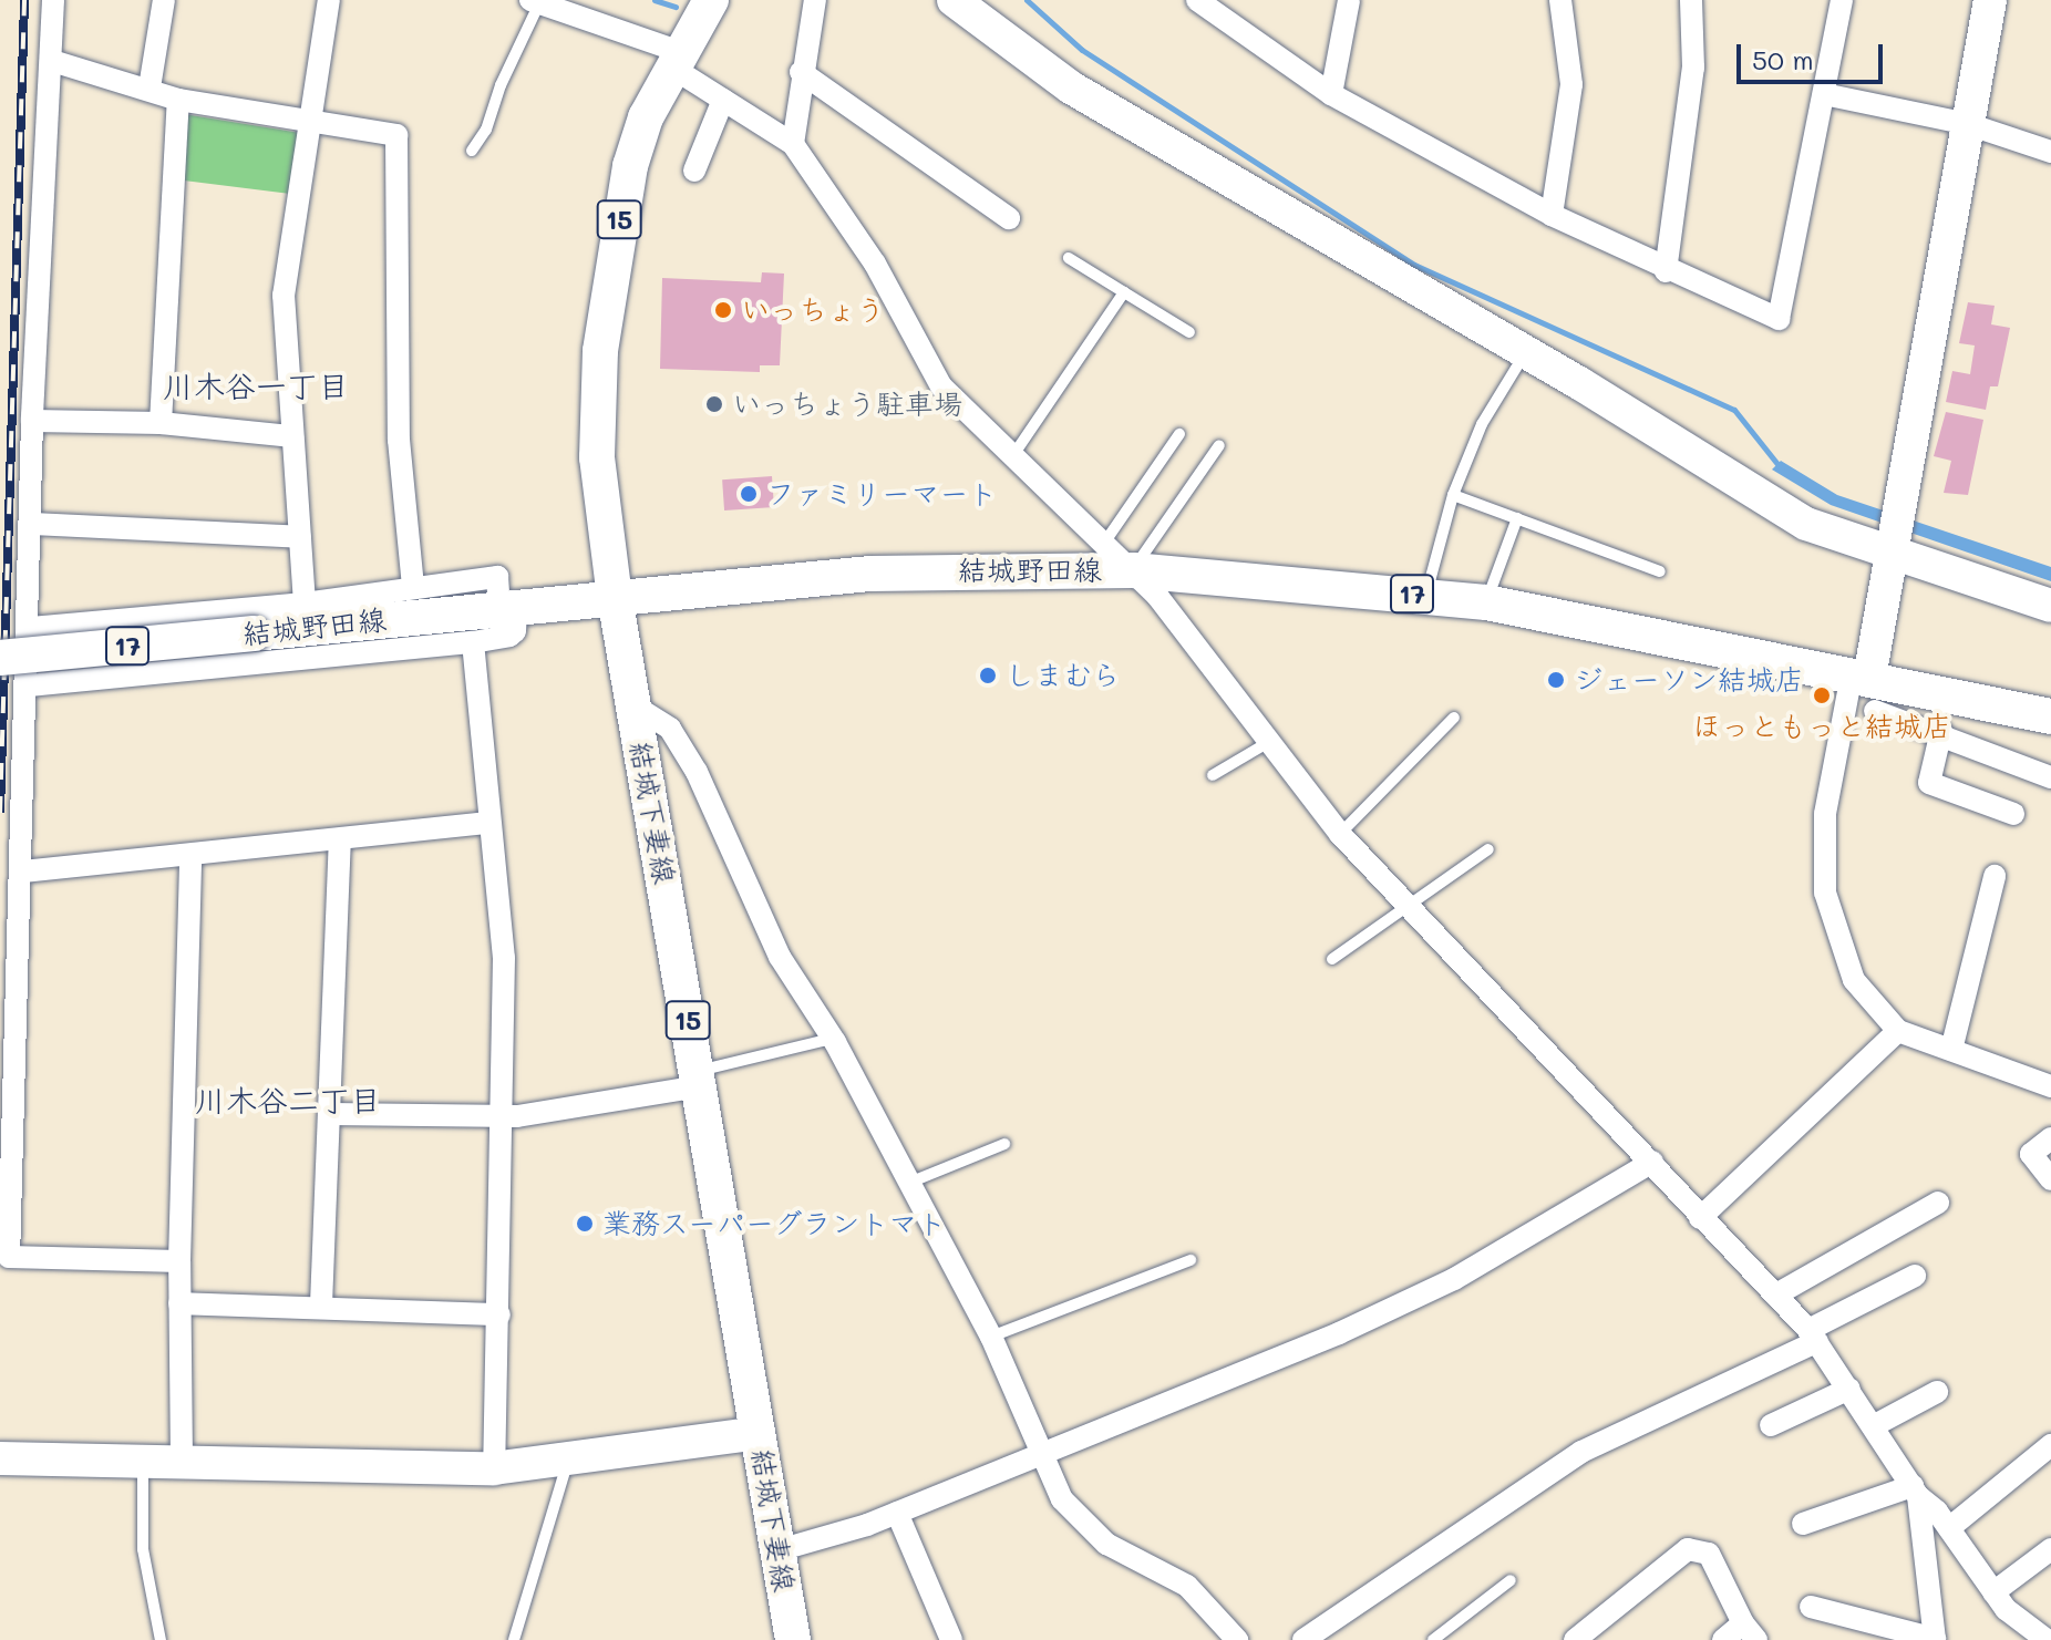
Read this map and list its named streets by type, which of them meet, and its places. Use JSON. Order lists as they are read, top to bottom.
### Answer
{
  "streets": {
    "main road": [
      "15",
      "結城野田線",
      "17",
      "結城下妻線"
    ]
  },
  "crossings": [
    ["結城野田線", "結城下妻線"]
  ],
  "districts": ["川木谷一丁目", "川木谷二丁目"],
  "places": [
    "いっちょう",
    "いっちょう駐車場",
    "ファミリーマート",
    "しまむら",
    "ジェーソン結城店",
    "ほっともっと結城店",
    "業務スーパーグラントマト"
  ],
  "scale_bar": "50 m"
}
